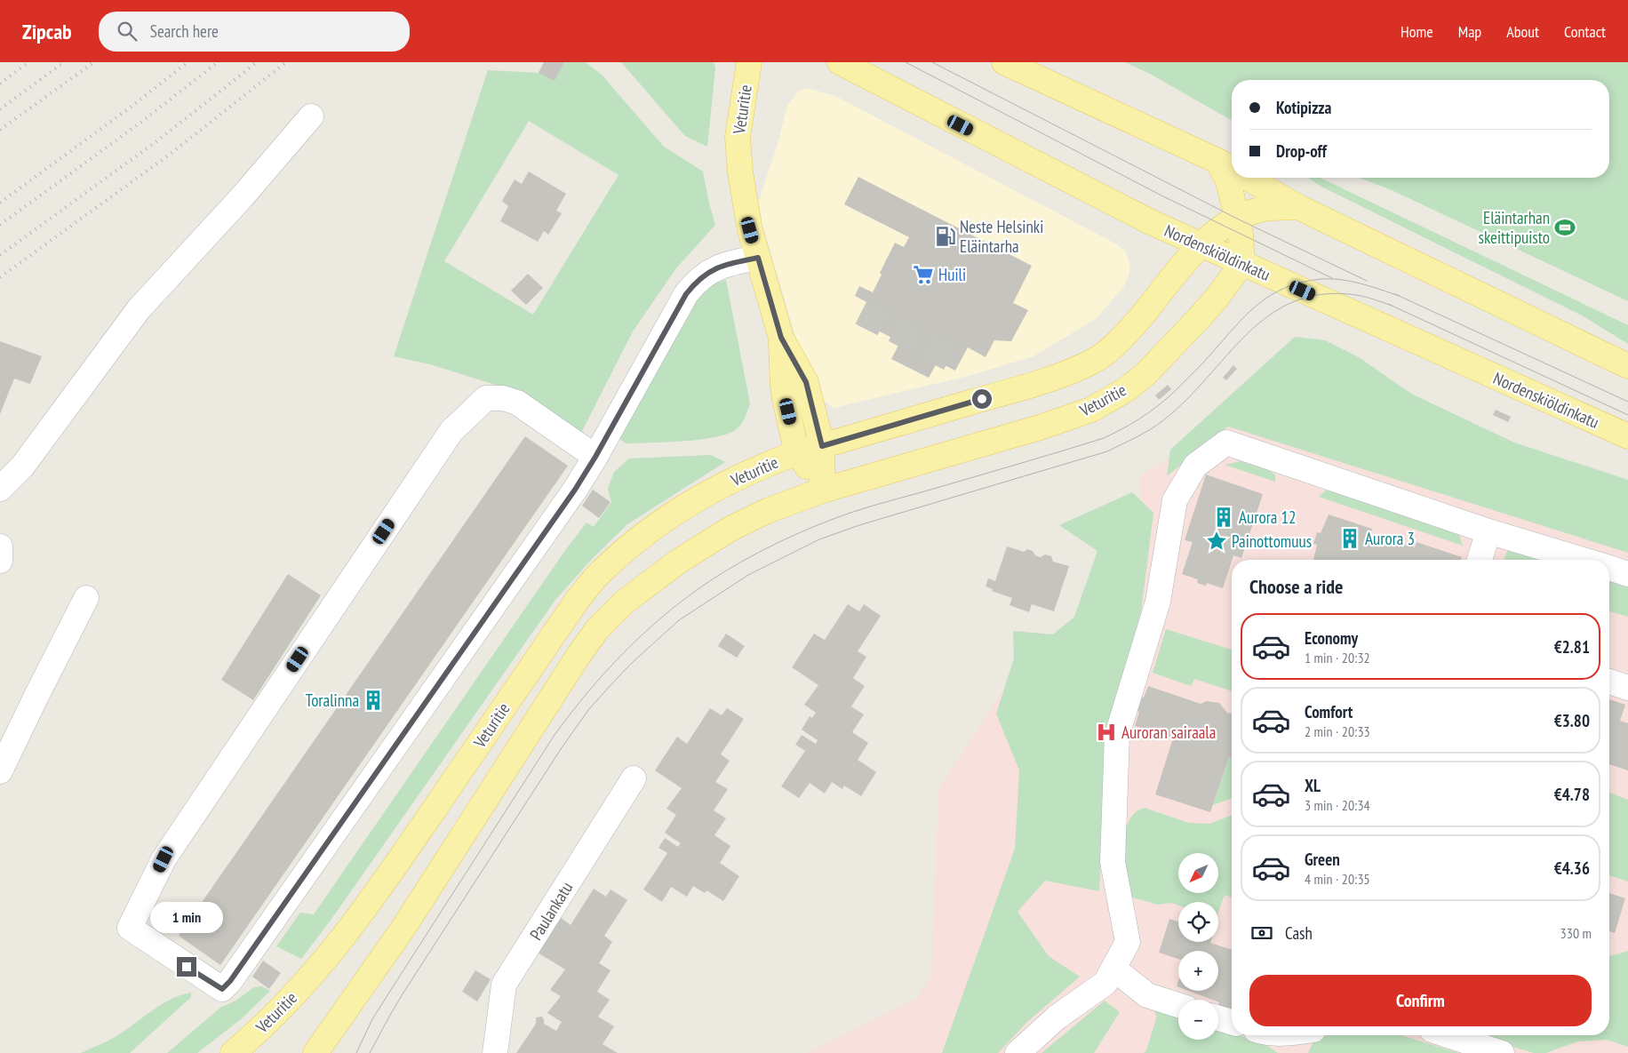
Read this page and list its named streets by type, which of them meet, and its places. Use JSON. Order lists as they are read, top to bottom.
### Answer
{
  "streets": {
    "main road": ["Veturitie", "Nordenskiöldinkatu"],
    "lane": ["Paulankatu"]
  },
  "crossings": [
    ["Veturitie", "Nordenskiöldinkatu"]
  ],
  "places": {
    "sports": ["Eläintarhan skeittipuisto"],
    "fuel station": ["Neste Helsinki Eläintarha"],
    "supermarket": ["Huili"],
    "building": ["Aurora 12", "Aurora 3", "Toralinna"],
    "place": ["Painottomuus"],
    "hospital": ["Auroran sairaala"]
  },
  "north": "bottom left",
  "page": {
    "header": "Zipcab",
    "search": "Search here",
    "nav": [
      "Home",
      "Map",
      "About",
      "Contact"
    ],
    "banner": ["Kotipizza", "Drop-off"],
    "heading": "Choose a ride",
    "list": [
      {
        "name": "Economy",
        "note": "1 min · 20:32",
        "value": "€2.81"
      },
      {
        "name": "Comfort",
        "note": "2 min · 20:33",
        "value": "€3.80"
      },
      {
        "name": "XL",
        "note": "3 min · 20:34",
        "value": "€4.78"
      },
      {
        "name": "Green",
        "note": "4 min · 20:35",
        "value": "€4.36"
      }
    ],
    "map_buttons": ["+", "−"],
    "bubble": "1 min",
    "pay": ["Cash", "330 m"],
    "buttons": "Confirm"
  }
}
